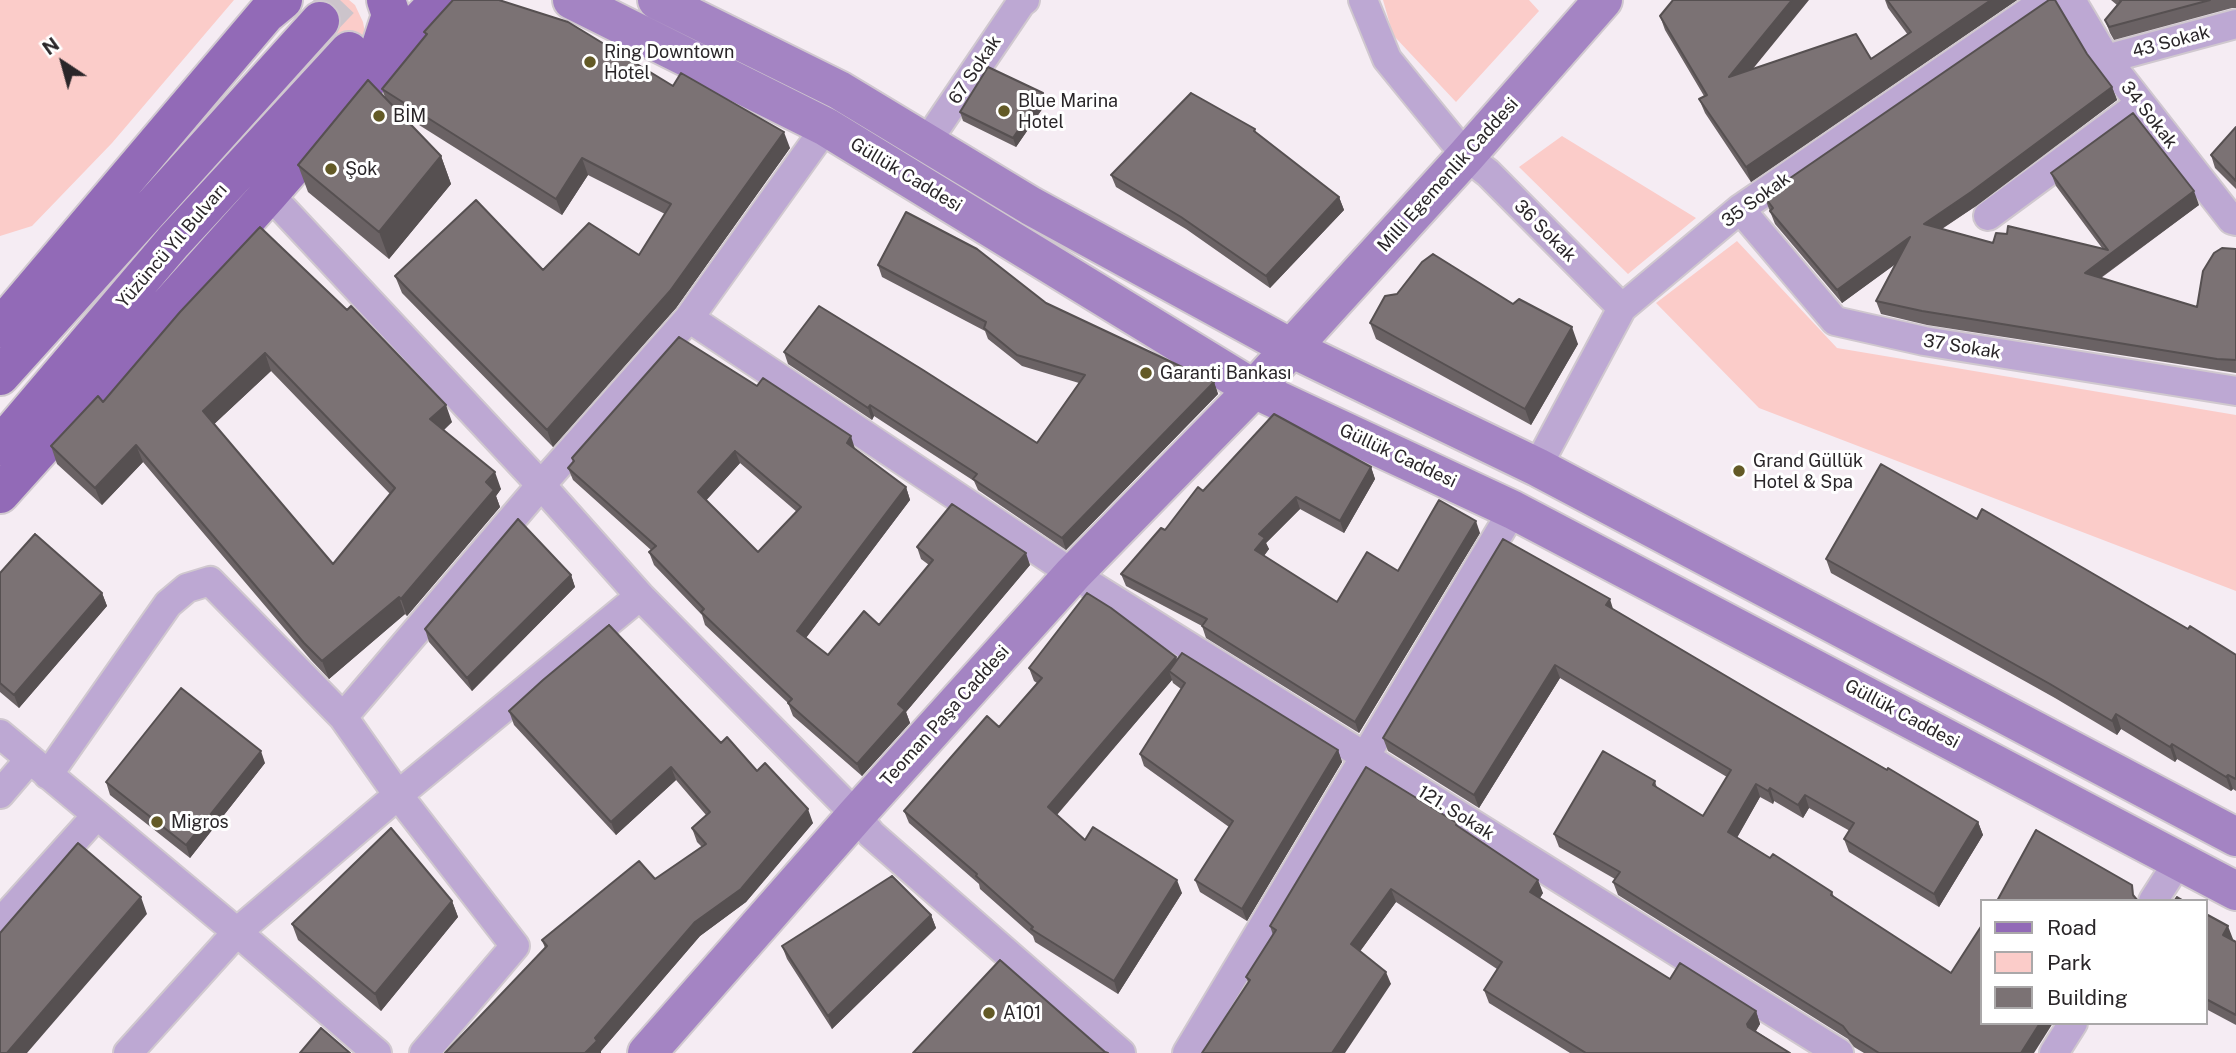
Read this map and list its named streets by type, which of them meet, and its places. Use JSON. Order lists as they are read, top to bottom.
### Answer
{
  "streets": {
    "main road": [
      "Güllük Caddesi",
      "Milli Egemenlik Caddesi",
      "Yüzüncü Yıl Bulvarı",
      "Teoman Paşa Caddesi"
    ],
    "street": [
      "43 Sokak",
      "67 Sokak",
      "34 Sokak",
      "35 Sokak",
      "36 Sokak",
      "37 Sokak",
      "121. Sokak"
    ]
  },
  "crossings": [
    ["43 Sokak", "34 Sokak"],
    ["Güllük Caddesi", "Milli Egemenlik Caddesi"],
    ["Güllük Caddesi", "Teoman Paşa Caddesi"],
    ["Milli Egemenlik Caddesi", "36 Sokak"],
    ["Milli Egemenlik Caddesi", "Teoman Paşa Caddesi"],
    ["35 Sokak", "36 Sokak"],
    ["35 Sokak", "37 Sokak"],
    ["Teoman Paşa Caddesi", "121. Sokak"]
  ],
  "places": [
    "Ring Downtown Hotel",
    "Blue Marina Hotel",
    "BİM",
    "Şok",
    "Garanti Bankası",
    "Grand Güllük Hotel & Spa",
    "Migros",
    "A101"
  ],
  "legend": ["Road", "Park", "Building"],
  "north": "top left"
}
